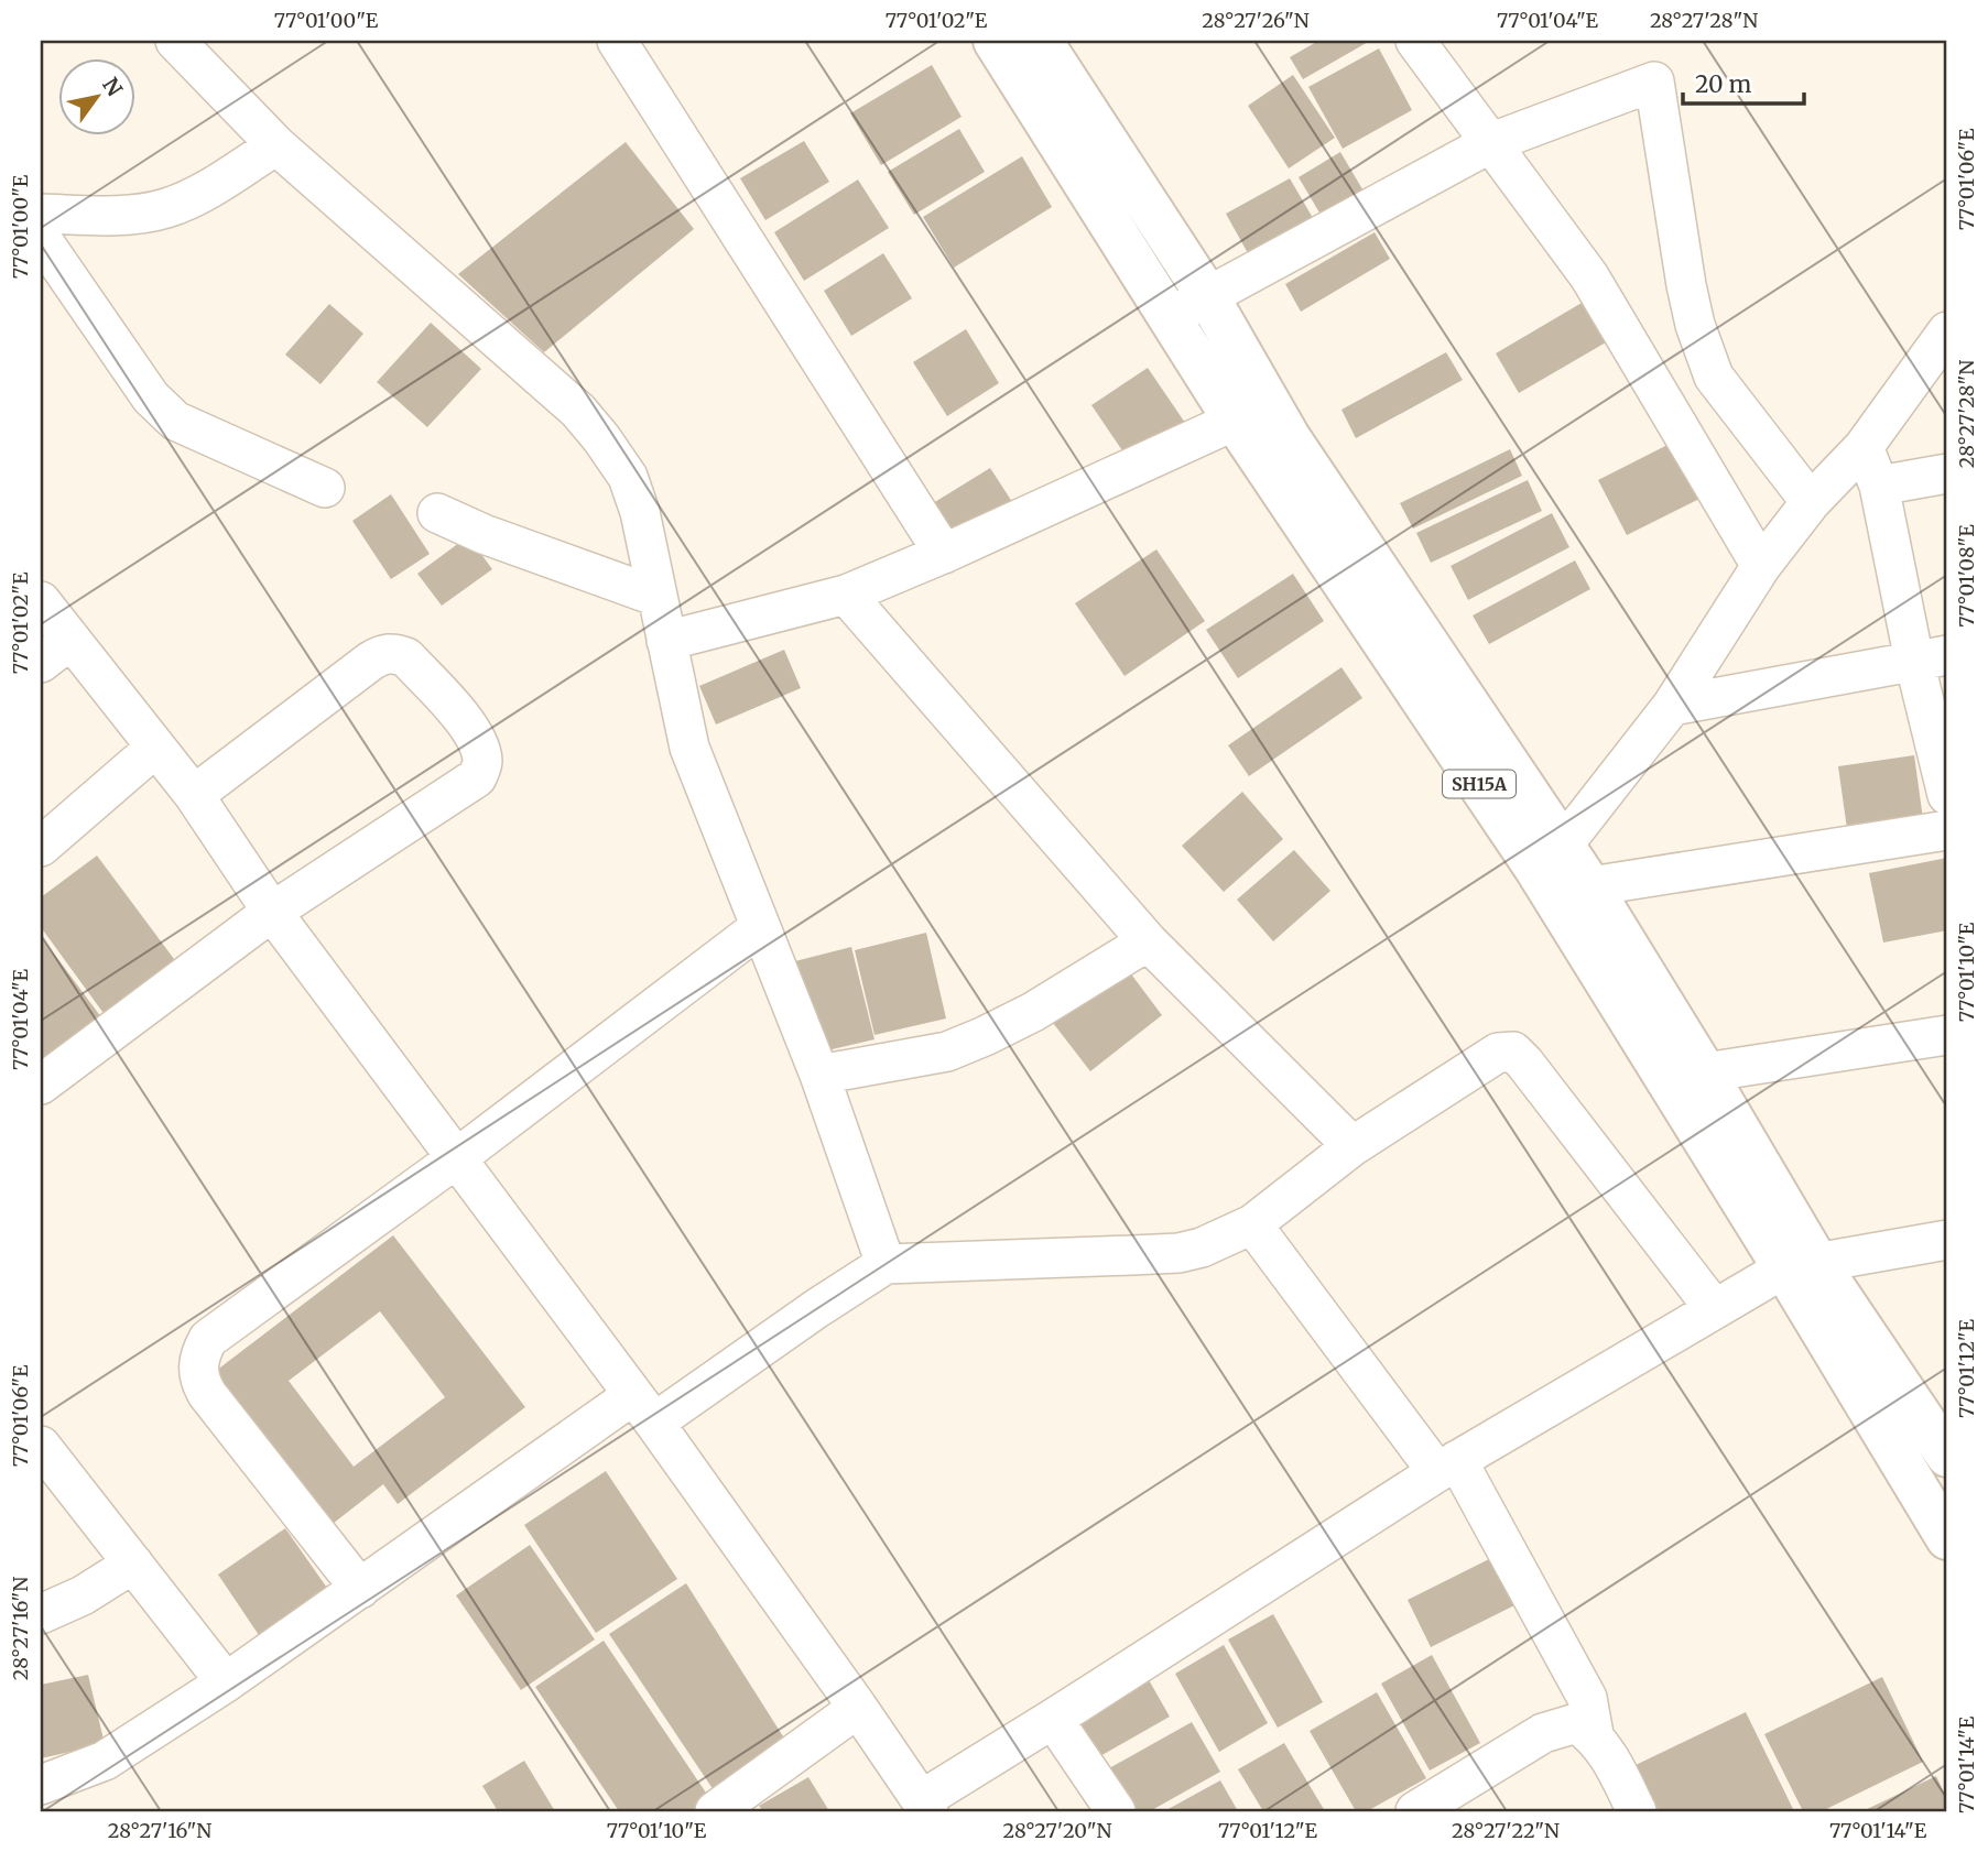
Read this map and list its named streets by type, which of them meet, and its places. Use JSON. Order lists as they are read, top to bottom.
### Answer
{
  "streets": {
    "main road": ["SH15A"]
  },
  "scale_bar": "20 m",
  "north": "top right",
  "coordinates": [
    "77°01'00\"E",
    "77°01'02\"E",
    "28°27'26\"N",
    "77°01'04\"E",
    "28°27'28\"N",
    "77°01'06\"E",
    "77°01'08\"E",
    "77°01'10\"E",
    "77°01'12\"E",
    "28°27'16\"N",
    "77°01'14\"E",
    "28°27'20\"N",
    "28°27'22\"N"
  ]
}
